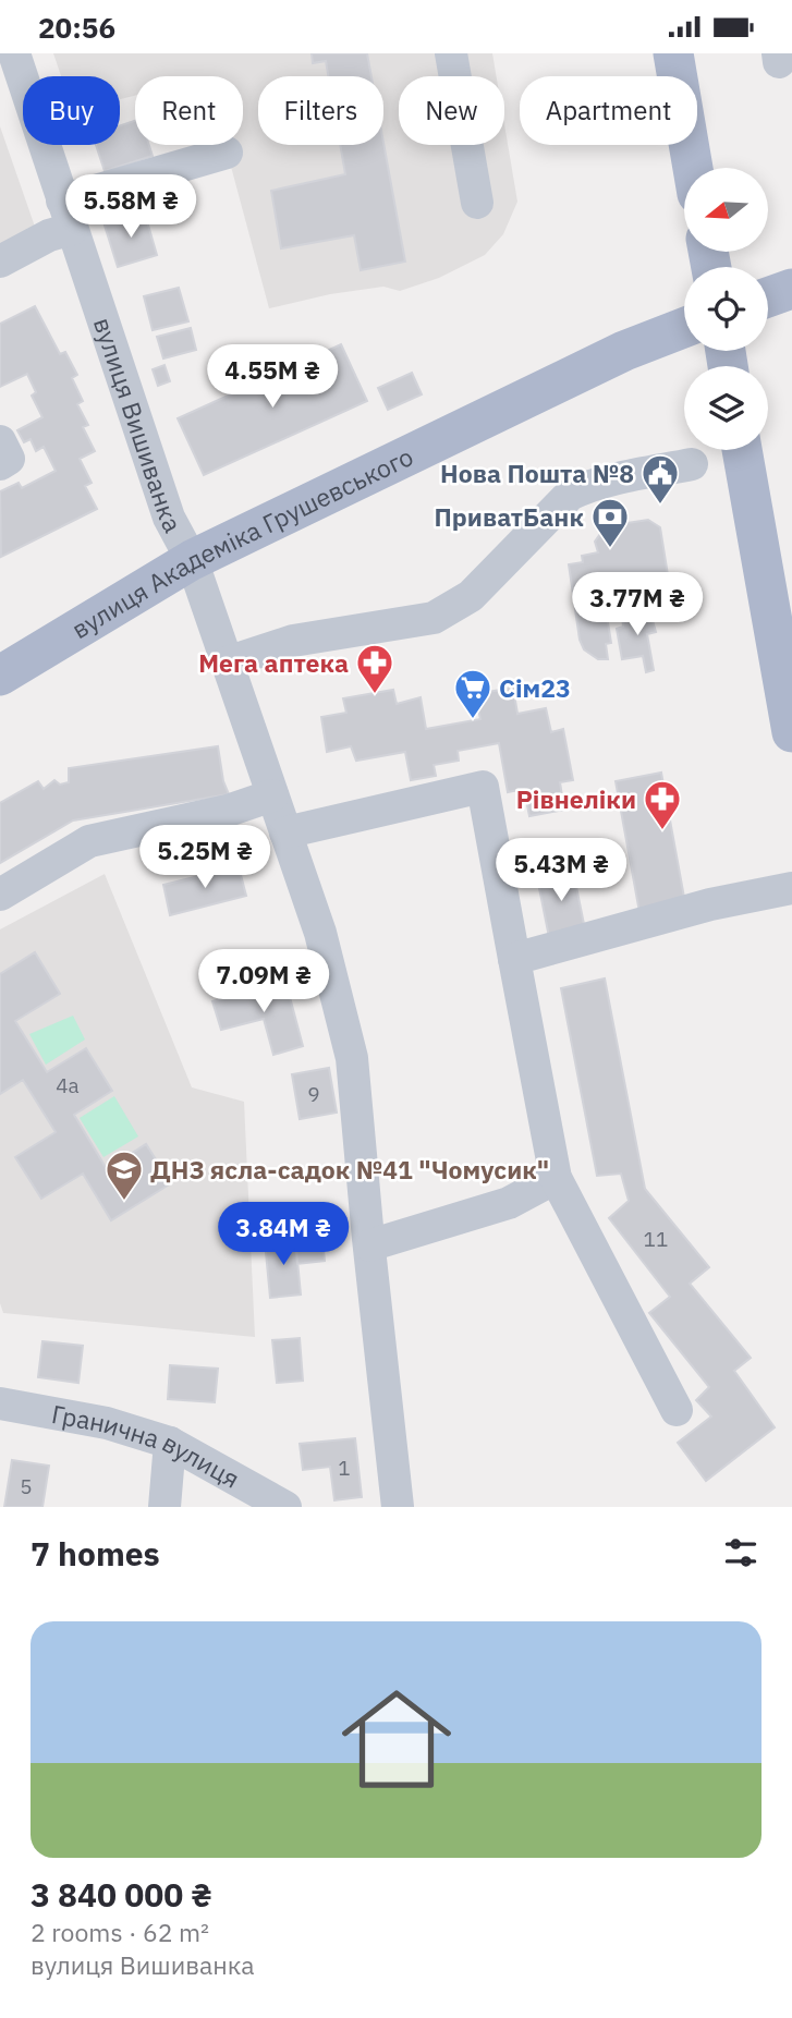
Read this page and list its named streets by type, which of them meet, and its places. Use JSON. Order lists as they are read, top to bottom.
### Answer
{
  "streets": {
    "main road": ["вулиця Академіка Грушевського"],
    "street": ["вулиця Вишиванка", "Гранична вулиця"]
  },
  "crossings": [
    ["вулиця Вишиванка", "вулиця Академіка Грушевського"]
  ],
  "places": {
    "public building": ["Нова Пошта №8"],
    "bank": ["ПриватБанк"],
    "pharmacy": ["Мега аптека", "Рівнеліки"],
    "supermarket": ["Сім23"],
    "school or university": ["ДНЗ ясла-садок №41 \"Чомусик\""]
  },
  "house_numbers": [
    "4а",
    "9",
    "11",
    "1",
    "5"
  ],
  "north": "left",
  "page": {
    "status": "20:56",
    "chip": [
      "Buy",
      "Rent",
      "Filters",
      "New",
      "Apartment"
    ],
    "price": [
      "5.58M ₴",
      "4.55M ₴",
      "3.77M ₴",
      "5.25M ₴",
      "5.43M ₴",
      "7.09M ₴",
      "3.84M ₴"
    ],
    "heading": "7 homes",
    "list": [
      {
        "name": "3 840 000 ₴",
        "note": "2 rooms · 62 m² · вулиця Вишиванка"
      }
    ]
  }
}
